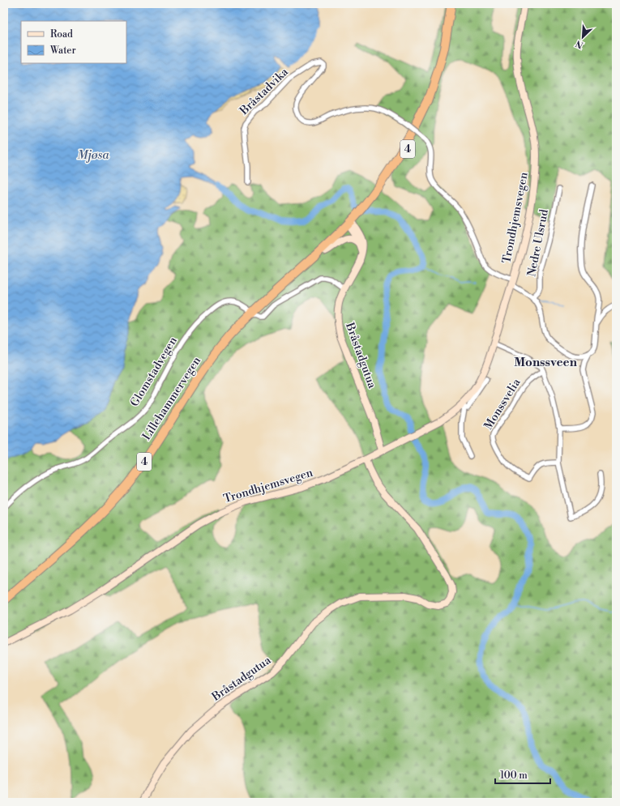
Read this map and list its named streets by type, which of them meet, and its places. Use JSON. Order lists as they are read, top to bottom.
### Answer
{
  "streets": {
    "highway": ["4", "Lillehammervegen"],
    "main road": ["Trondhjemsvegen", "Bråstadgutua"],
    "street": [
      "Bråstadvika",
      "Nedre Ulsrud",
      "Glomstadvegen",
      "Monssvelia"
    ]
  },
  "crossings": [
    ["Bråstadvika", "Trondhjemsvegen"],
    ["Bråstadvika", "Nedre Ulsrud"],
    ["Trondhjemsvegen", "Bråstadgutua"],
    ["Bråstadgutua", "Lillehammervegen"]
  ],
  "districts": ["Monssveen"],
  "water": ["Mjøsa"],
  "legend": ["Road", "Water"],
  "scale_bar": "100 m",
  "north": "bottom left"
}
